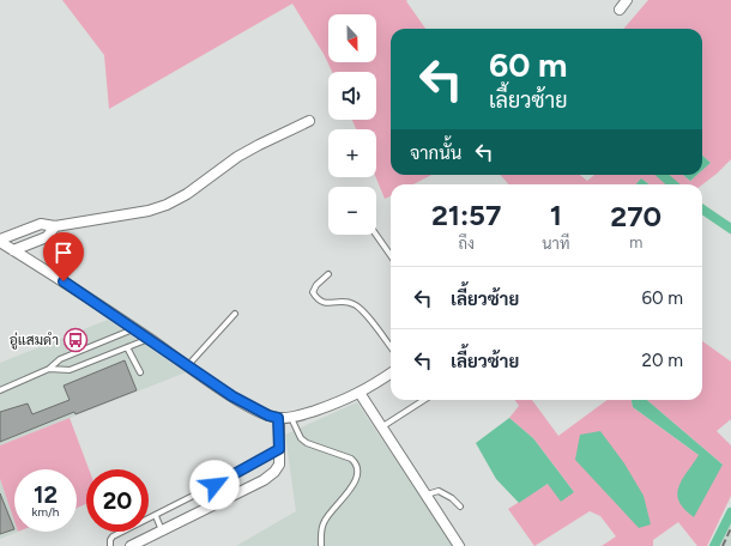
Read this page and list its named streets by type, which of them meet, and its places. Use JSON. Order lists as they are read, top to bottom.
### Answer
{
  "places": {
    "bus stop": ["อู่แสมดำ"]
  },
  "north": "bottom",
  "page": {
    "map_buttons": ["+", "−"],
    "turn": ["60 m", "เลี้ยวซ้าย"],
    "then": "จากนั้น",
    "eta": [
      "21:57",
      "ถึง",
      "1",
      "นาที",
      "270",
      "m"
    ],
    "list": [
      {
        "name": "เลี้ยวซ้าย",
        "value": "60 m"
      },
      {
        "name": "เลี้ยวซ้าย",
        "value": "20 m"
      }
    ],
    "speed": "12 km/h",
    "limit": "20"
  }
}
